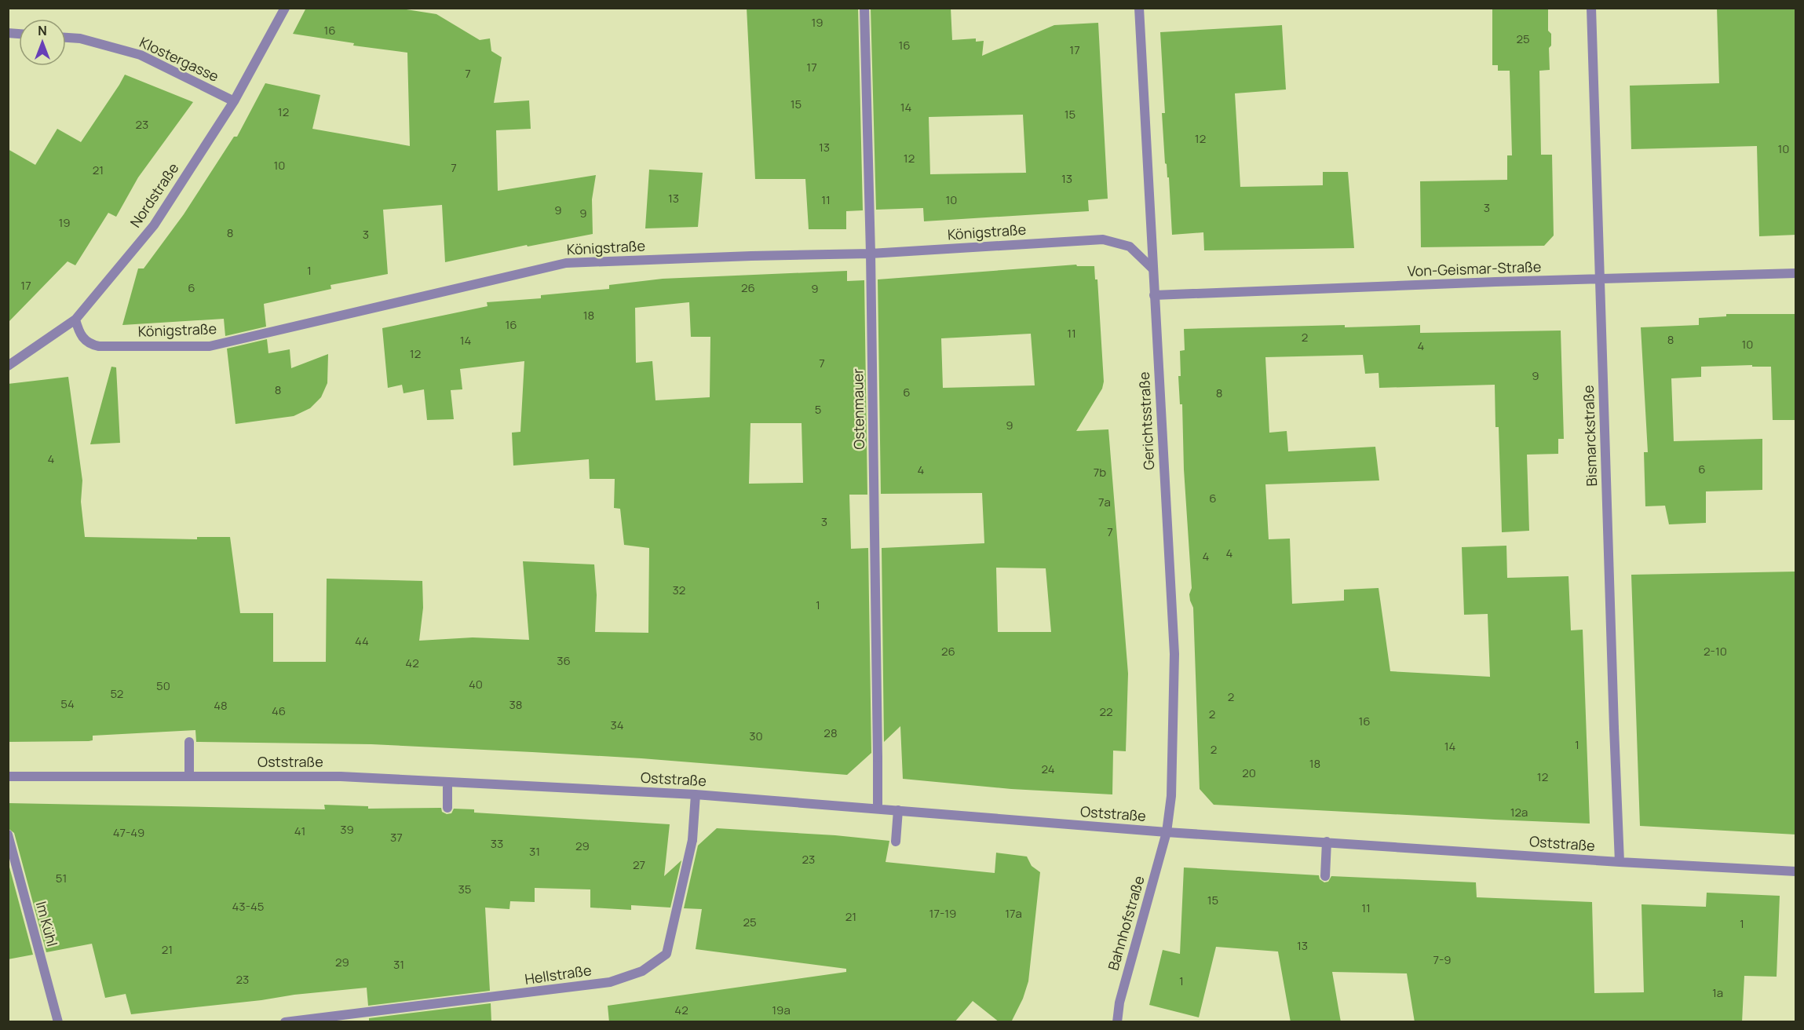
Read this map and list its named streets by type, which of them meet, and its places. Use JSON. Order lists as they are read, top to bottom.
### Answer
{
  "streets": {
    "street": [
      "Klostergasse",
      "Nordstraße",
      "Königstraße",
      "Von-Geismar-Straße",
      "Ostenmauer",
      "Gerichtsstraße",
      "Bismarckstraße",
      "Oststraße",
      "Bahnhofstraße",
      "Im Kühl",
      "Hellstraße"
    ]
  },
  "crossings": [
    ["Klostergasse", "Nordstraße"],
    ["Nordstraße", "Königstraße"],
    ["Königstraße", "Ostenmauer"],
    ["Königstraße", "Gerichtsstraße"],
    ["Von-Geismar-Straße", "Gerichtsstraße"],
    ["Von-Geismar-Straße", "Bismarckstraße"],
    ["Ostenmauer", "Oststraße"],
    ["Gerichtsstraße", "Oststraße"],
    ["Gerichtsstraße", "Bahnhofstraße"],
    ["Bismarckstraße", "Oststraße"],
    ["Oststraße", "Bahnhofstraße"],
    ["Oststraße", "Hellstraße"]
  ],
  "house_numbers": [
    "19",
    "16",
    "25",
    "16",
    "17",
    "17",
    "7",
    "15",
    "14",
    "12",
    "15",
    "23",
    "12",
    "13",
    "10",
    "12",
    "10",
    "7",
    "21",
    "13",
    "13",
    "11",
    "10",
    "3",
    "9",
    "9",
    "19",
    "8",
    "3",
    "1",
    "17",
    "6",
    "26",
    "9",
    "18",
    "16",
    "11",
    "2",
    "8",
    "14",
    "10",
    "4",
    "12",
    "7",
    "9",
    "8",
    "6",
    "8",
    "5",
    "9",
    "4",
    "6",
    "4",
    "7b",
    "6",
    "7a",
    "3",
    "7",
    "4",
    "4",
    "32",
    "1",
    "44",
    "26",
    "2-10",
    "36",
    "42",
    "40",
    "50",
    "52",
    "2",
    "54",
    "38",
    "48",
    "46",
    "22",
    "2",
    "16",
    "34",
    "28",
    "30",
    "1",
    "14",
    "2",
    "18",
    "24",
    "20",
    "12",
    "12a",
    "39",
    "41",
    "47-49",
    "37",
    "33",
    "29",
    "31",
    "23",
    "27",
    "51",
    "35",
    "15",
    "43-45",
    "11",
    "17-19",
    "17a",
    "21",
    "25",
    "1",
    "13",
    "21",
    "7-9",
    "29",
    "31",
    "23",
    "1",
    "1a",
    "42",
    "19a"
  ],
  "north": "top"
}
